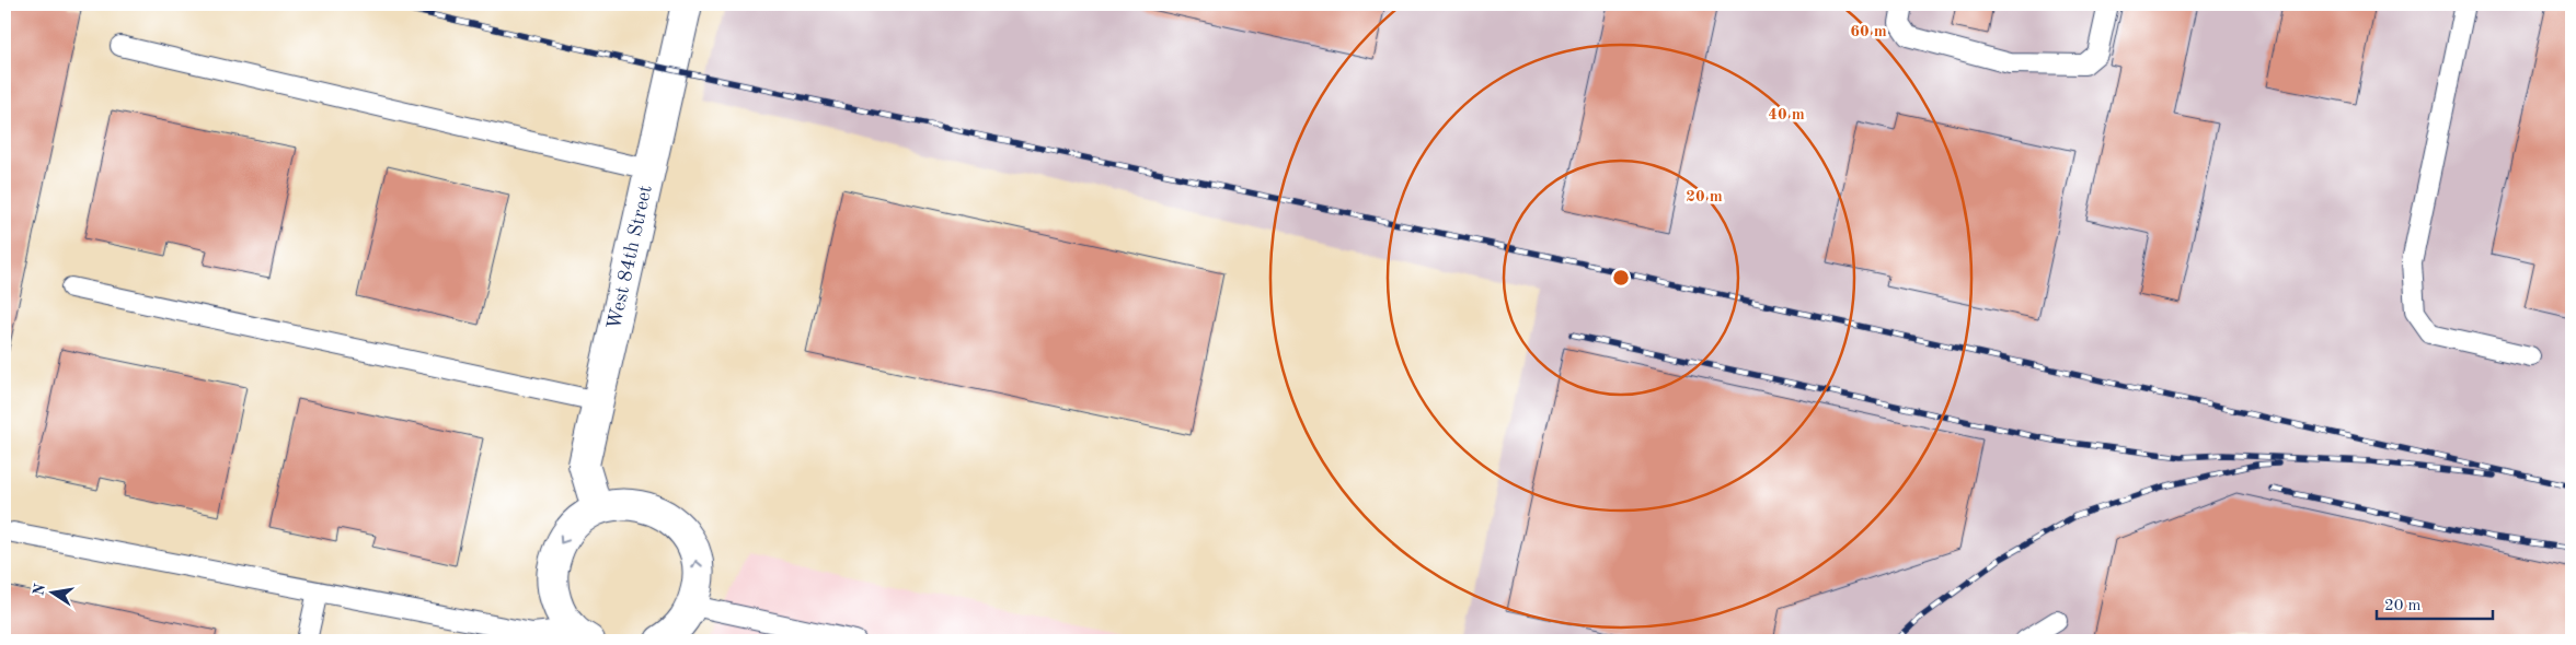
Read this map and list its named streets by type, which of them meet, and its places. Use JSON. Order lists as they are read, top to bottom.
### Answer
{
  "streets": {
    "street": ["West 84th Street"]
  },
  "scale_bar": "20 m",
  "north": "left",
  "rings": ["60 m", "40 m", "20 m"]
}
